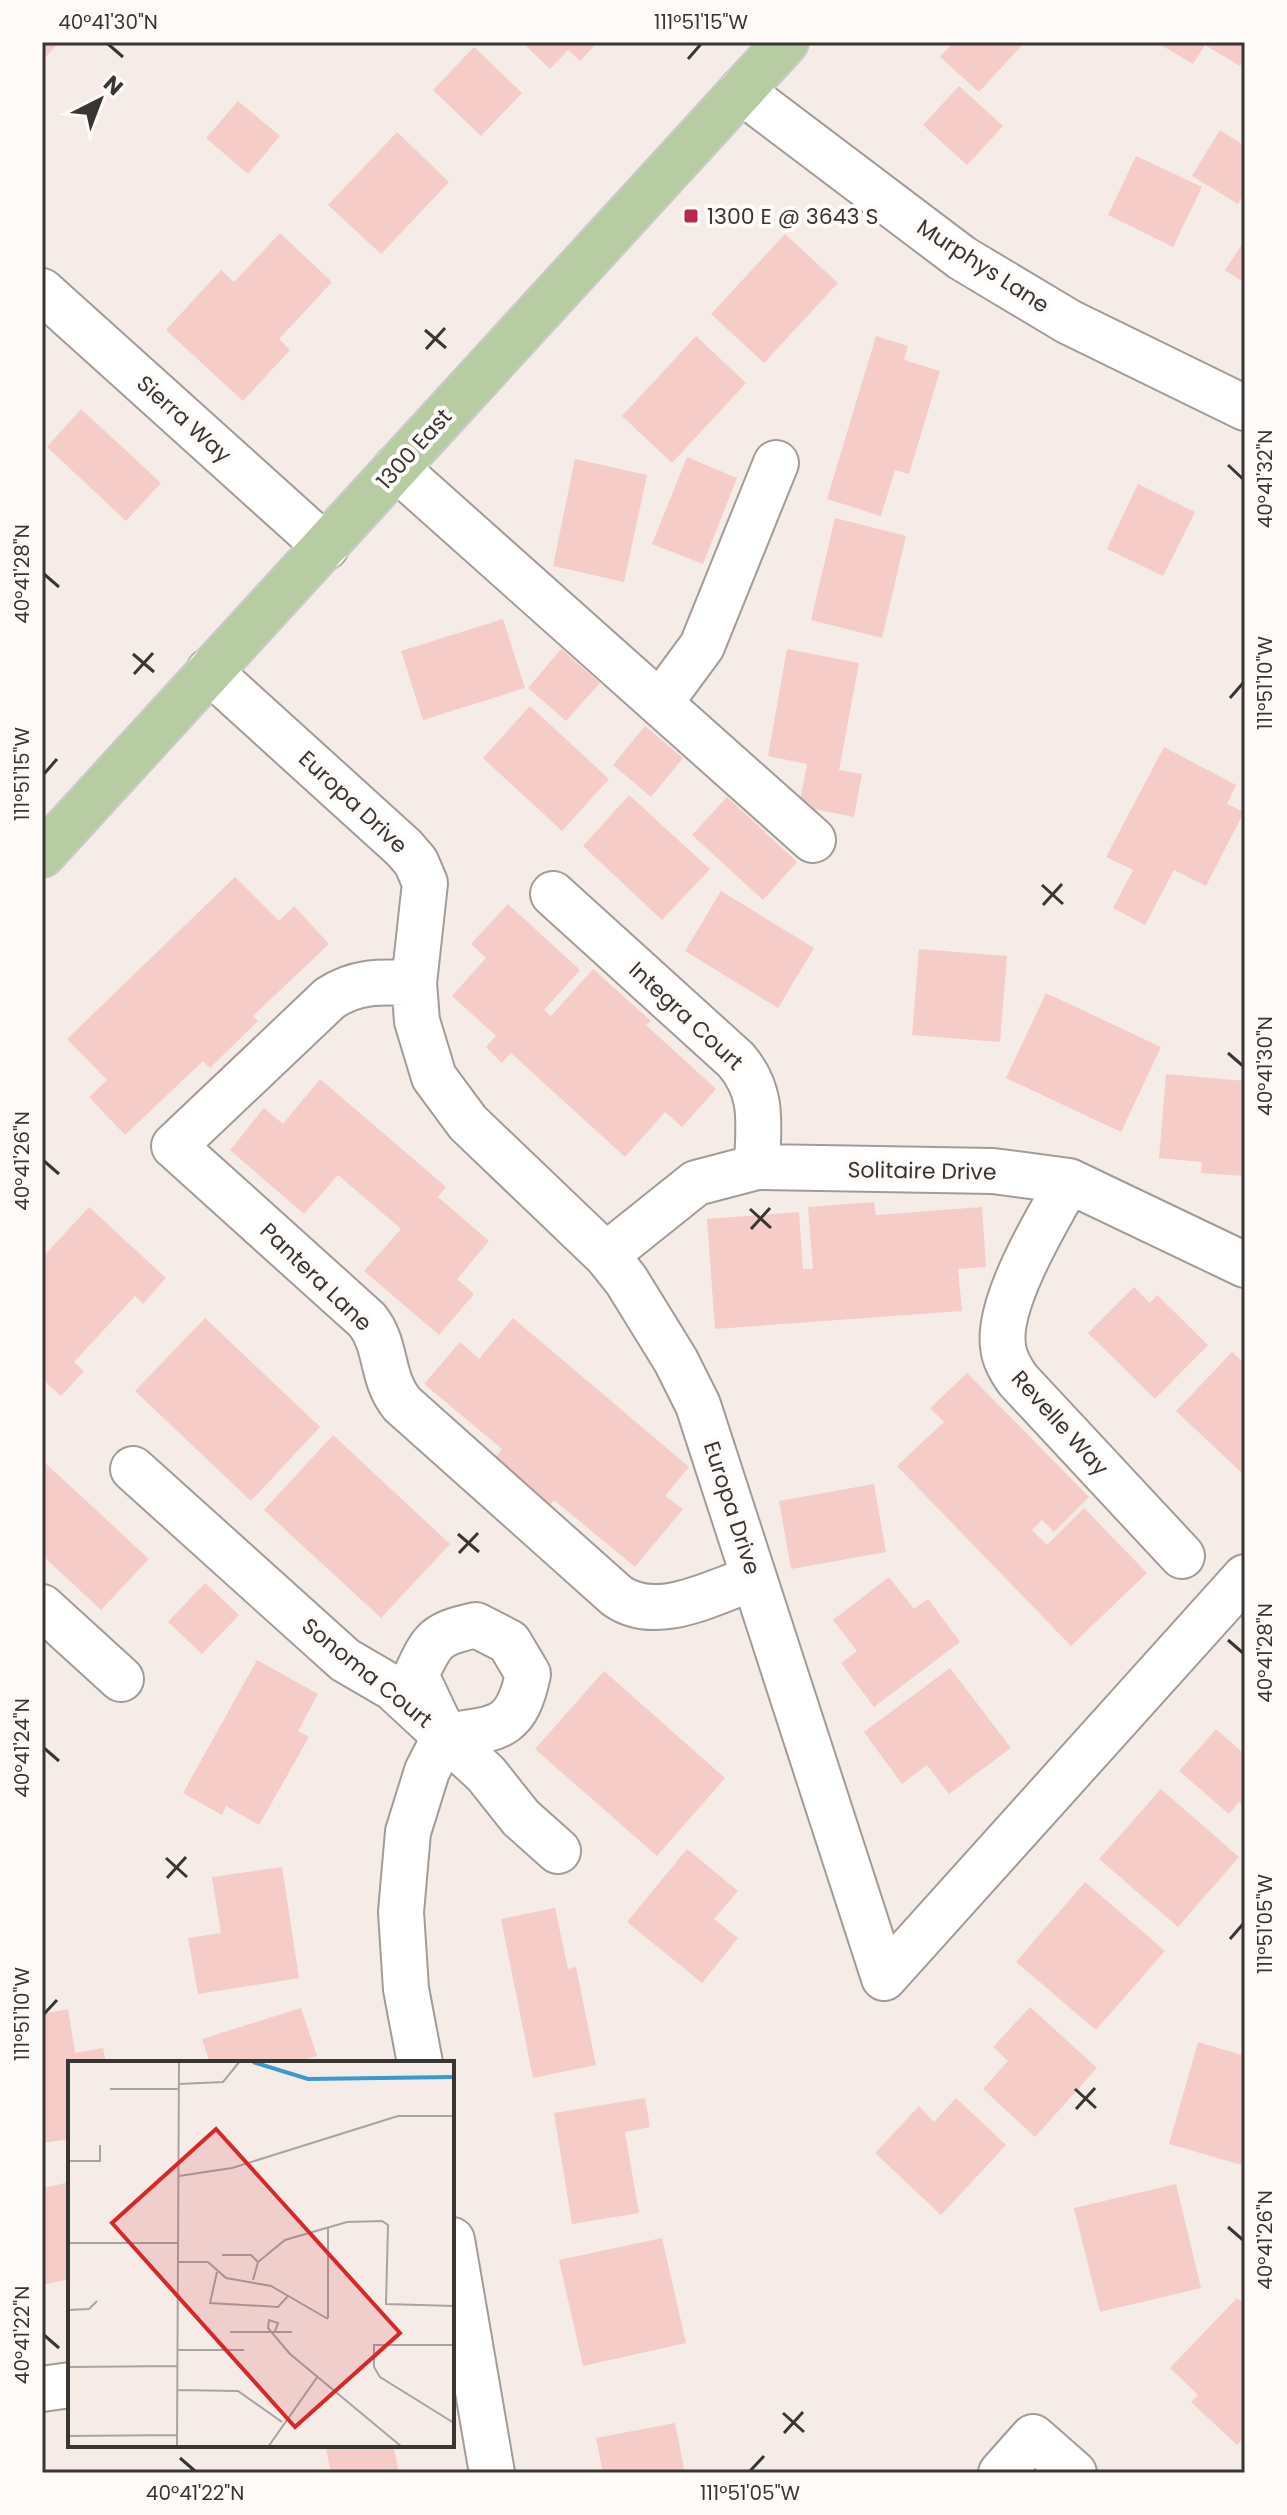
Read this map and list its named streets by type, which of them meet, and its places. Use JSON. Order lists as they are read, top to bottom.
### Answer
{
  "streets": {
    "main road": ["1300 East"],
    "street": [
      "Murphys Lane",
      "Sierra Way",
      "Europa Drive",
      "Integra Court",
      "Solitaire Drive",
      "Pantera Lane",
      "Revelle Way",
      "Sonoma Court"
    ]
  },
  "crossings": [
    ["Murphys Lane", "1300 East"],
    ["Sierra Way", "1300 East"],
    ["1300 East", "Europa Drive"],
    ["Europa Drive", "Solitaire Drive"],
    ["Europa Drive", "Pantera Lane"],
    ["Integra Court", "Solitaire Drive"],
    ["Solitaire Drive", "Revelle Way"]
  ],
  "places": {
    "transit": ["1300 E @ 3643 S"]
  },
  "north": "top right",
  "coordinates": [
    "40°41'30\"N",
    "111°51'15\"W",
    "40°41'32\"N",
    "40°41'28\"N",
    "111°51'10\"W",
    "40°41'26\"N",
    "40°41'24\"N",
    "111°51'05\"W",
    "40°41'22\"N"
  ]
}
